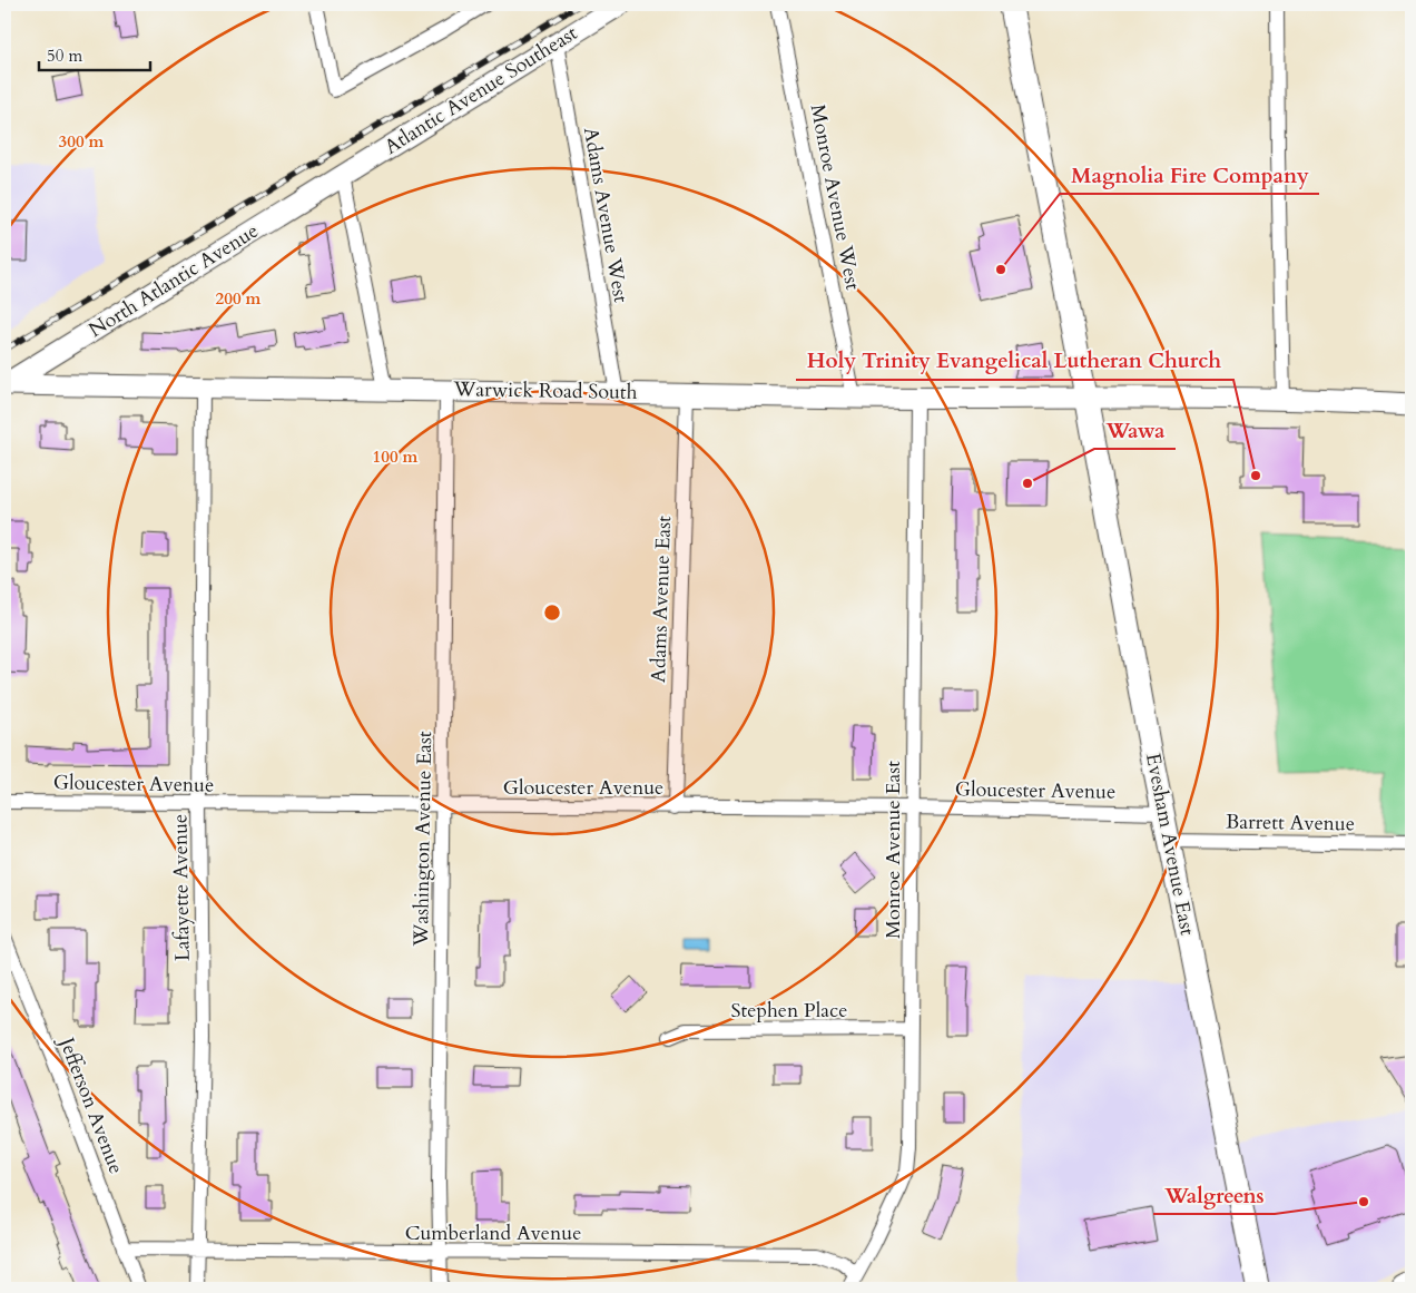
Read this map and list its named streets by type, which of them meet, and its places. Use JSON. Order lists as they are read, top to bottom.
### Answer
{
  "streets": {
    "main road": ["Evesham Avenue East"],
    "street": [
      "Atlantic Avenue Southeast",
      "Monroe Avenue West",
      "Adams Avenue West",
      "North Atlantic Avenue",
      "Warwick Road South",
      "Adams Avenue East",
      "Gloucester Avenue",
      "Barrett Avenue",
      "Washington Avenue East",
      "Monroe Avenue East",
      "Lafayette Avenue",
      "Stephen Place",
      "Jefferson Avenue",
      "Cumberland Avenue"
    ]
  },
  "crossings": [
    ["Atlantic Avenue Southeast", "Adams Avenue West"],
    ["Atlantic Avenue Southeast", "North Atlantic Avenue"],
    ["Monroe Avenue West", "Warwick Road South"],
    ["Adams Avenue West", "Warwick Road South"],
    ["North Atlantic Avenue", "Warwick Road South"],
    ["Warwick Road South", "Adams Avenue East"],
    ["Warwick Road South", "Washington Avenue East"],
    ["Warwick Road South", "Evesham Avenue East"],
    ["Warwick Road South", "Monroe Avenue East"],
    ["Warwick Road South", "Lafayette Avenue"],
    ["Adams Avenue East", "Gloucester Avenue"],
    ["Gloucester Avenue", "Washington Avenue East"],
    ["Gloucester Avenue", "Evesham Avenue East"],
    ["Gloucester Avenue", "Monroe Avenue East"],
    ["Gloucester Avenue", "Lafayette Avenue"],
    ["Barrett Avenue", "Evesham Avenue East"],
    ["Washington Avenue East", "Cumberland Avenue"],
    ["Monroe Avenue East", "Stephen Place"],
    ["Monroe Avenue East", "Cumberland Avenue"],
    ["Lafayette Avenue", "Cumberland Avenue"],
    ["Jefferson Avenue", "Cumberland Avenue"]
  ],
  "places": [
    "Magnolia Fire Company",
    "Holy Trinity Evangelical Lutheran Church",
    "Wawa",
    "Walgreens"
  ],
  "scale_bar": "50 m",
  "rings": ["300 m", "200 m", "100 m"]
}
